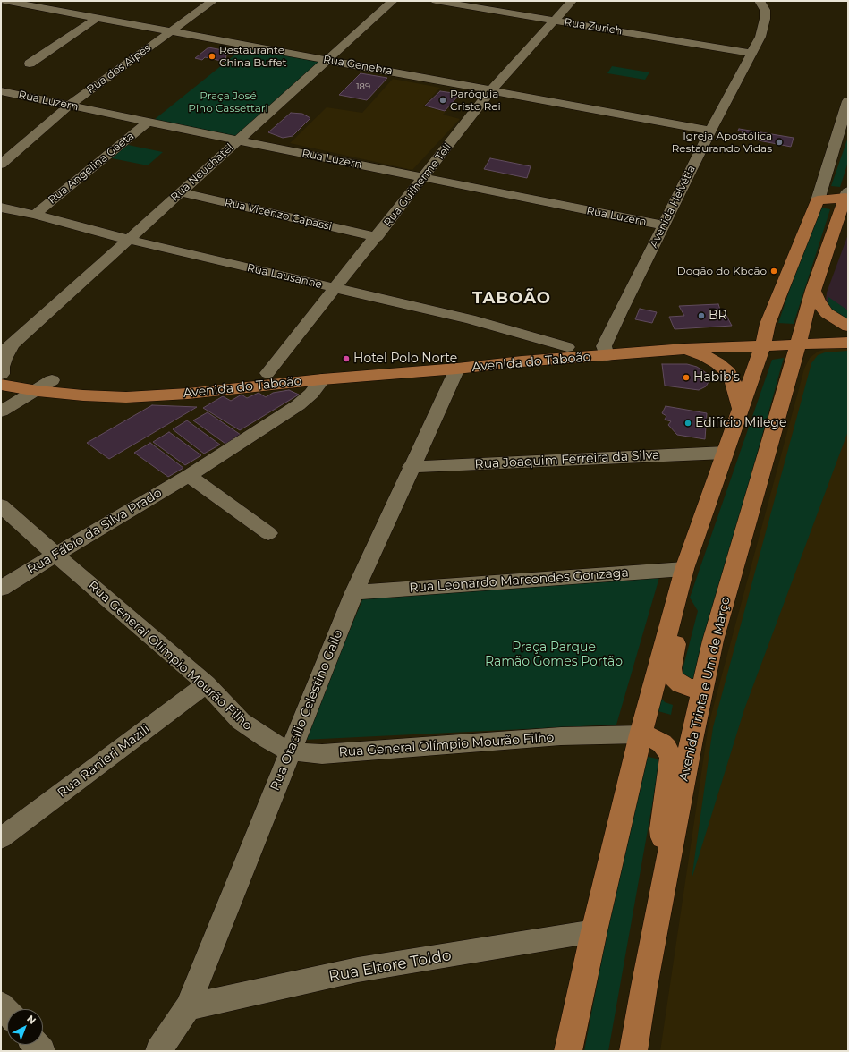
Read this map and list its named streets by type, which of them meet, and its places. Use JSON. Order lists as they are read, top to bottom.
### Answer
{
  "streets": {
    "main road": ["Avenida do Taboão", "Avenida Trinta e Um de Março"],
    "street": [
      "Rua Zurich",
      "Rua Genebra",
      "Rua dos Alpes",
      "Rua Luzern",
      "Rua Angelina Gaeta",
      "Rua Neuchatel",
      "Rua Guilherme Tell",
      "Avenida Helvétia",
      "Rua Vicenzo Capassi",
      "Rua Lausanne",
      "Rua Joaquim Ferreira da Silva",
      "Rua Fábio da Silva Prado",
      "Rua Leonardo Marcondes Gonzaga",
      "Rua General Olímpio Mourão Filho",
      "Rua Otacílio Celestino Gallo",
      "Rua Ranieri Mazili",
      "Rua Eltore Toldo"
    ]
  },
  "crossings": [
    ["Rua Zurich", "Rua Guilherme Tell"],
    ["Rua Zurich", "Avenida Helvétia"],
    ["Rua Genebra", "Rua dos Alpes"],
    ["Rua Genebra", "Rua Neuchatel"],
    ["Rua Genebra", "Rua Guilherme Tell"],
    ["Rua Genebra", "Avenida Helvétia"],
    ["Rua dos Alpes", "Rua Luzern"],
    ["Rua Luzern", "Rua Angelina Gaeta"],
    ["Rua Luzern", "Rua Neuchatel"],
    ["Rua Luzern", "Rua Guilherme Tell"],
    ["Rua Luzern", "Avenida Helvétia"],
    ["Rua Angelina Gaeta", "Rua Lausanne"],
    ["Rua Neuchatel", "Rua Vicenzo Capassi"],
    ["Rua Neuchatel", "Rua Lausanne"],
    ["Rua Neuchatel", "Avenida do Taboão"],
    ["Rua Guilherme Tell", "Rua Vicenzo Capassi"],
    ["Rua Guilherme Tell", "Rua Lausanne"],
    ["Rua Guilherme Tell", "Avenida do Taboão"],
    ["Avenida Helvétia", "Avenida do Taboão"],
    ["Rua Lausanne", "Avenida do Taboão"],
    ["Avenida do Taboão", "Rua Fábio da Silva Prado"],
    ["Avenida do Taboão", "Avenida Trinta e Um de Março"],
    ["Avenida do Taboão", "Rua Otacílio Celestino Gallo"],
    ["Rua Joaquim Ferreira da Silva", "Rua Otacílio Celestino Gallo"],
    ["Rua Fábio da Silva Prado", "Rua General Olímpio Mourão Filho"],
    ["Rua Leonardo Marcondes Gonzaga", "Rua Otacílio Celestino Gallo"],
    ["Rua General Olímpio Mourão Filho", "Rua Otacílio Celestino Gallo"],
    ["Rua General Olímpio Mourão Filho", "Rua Ranieri Mazili"],
    ["Rua Otacílio Celestino Gallo", "Rua Eltore Toldo"]
  ],
  "districts": ["TABOÃO"],
  "parks": ["Praça José Pino Cassettari", "Praça Parque Ramão Gomes Portão"],
  "places": [
    "Restaurante China Buffet",
    "Paróquia Cristo Rei",
    "Igreja Apostólica Restaurando Vidas",
    "Dogão do Kbção",
    "BR",
    "Hotel Polo Norte",
    "Habib's",
    "Edifício Milege"
  ],
  "house_numbers": ["189"],
  "north": "top right"
}
